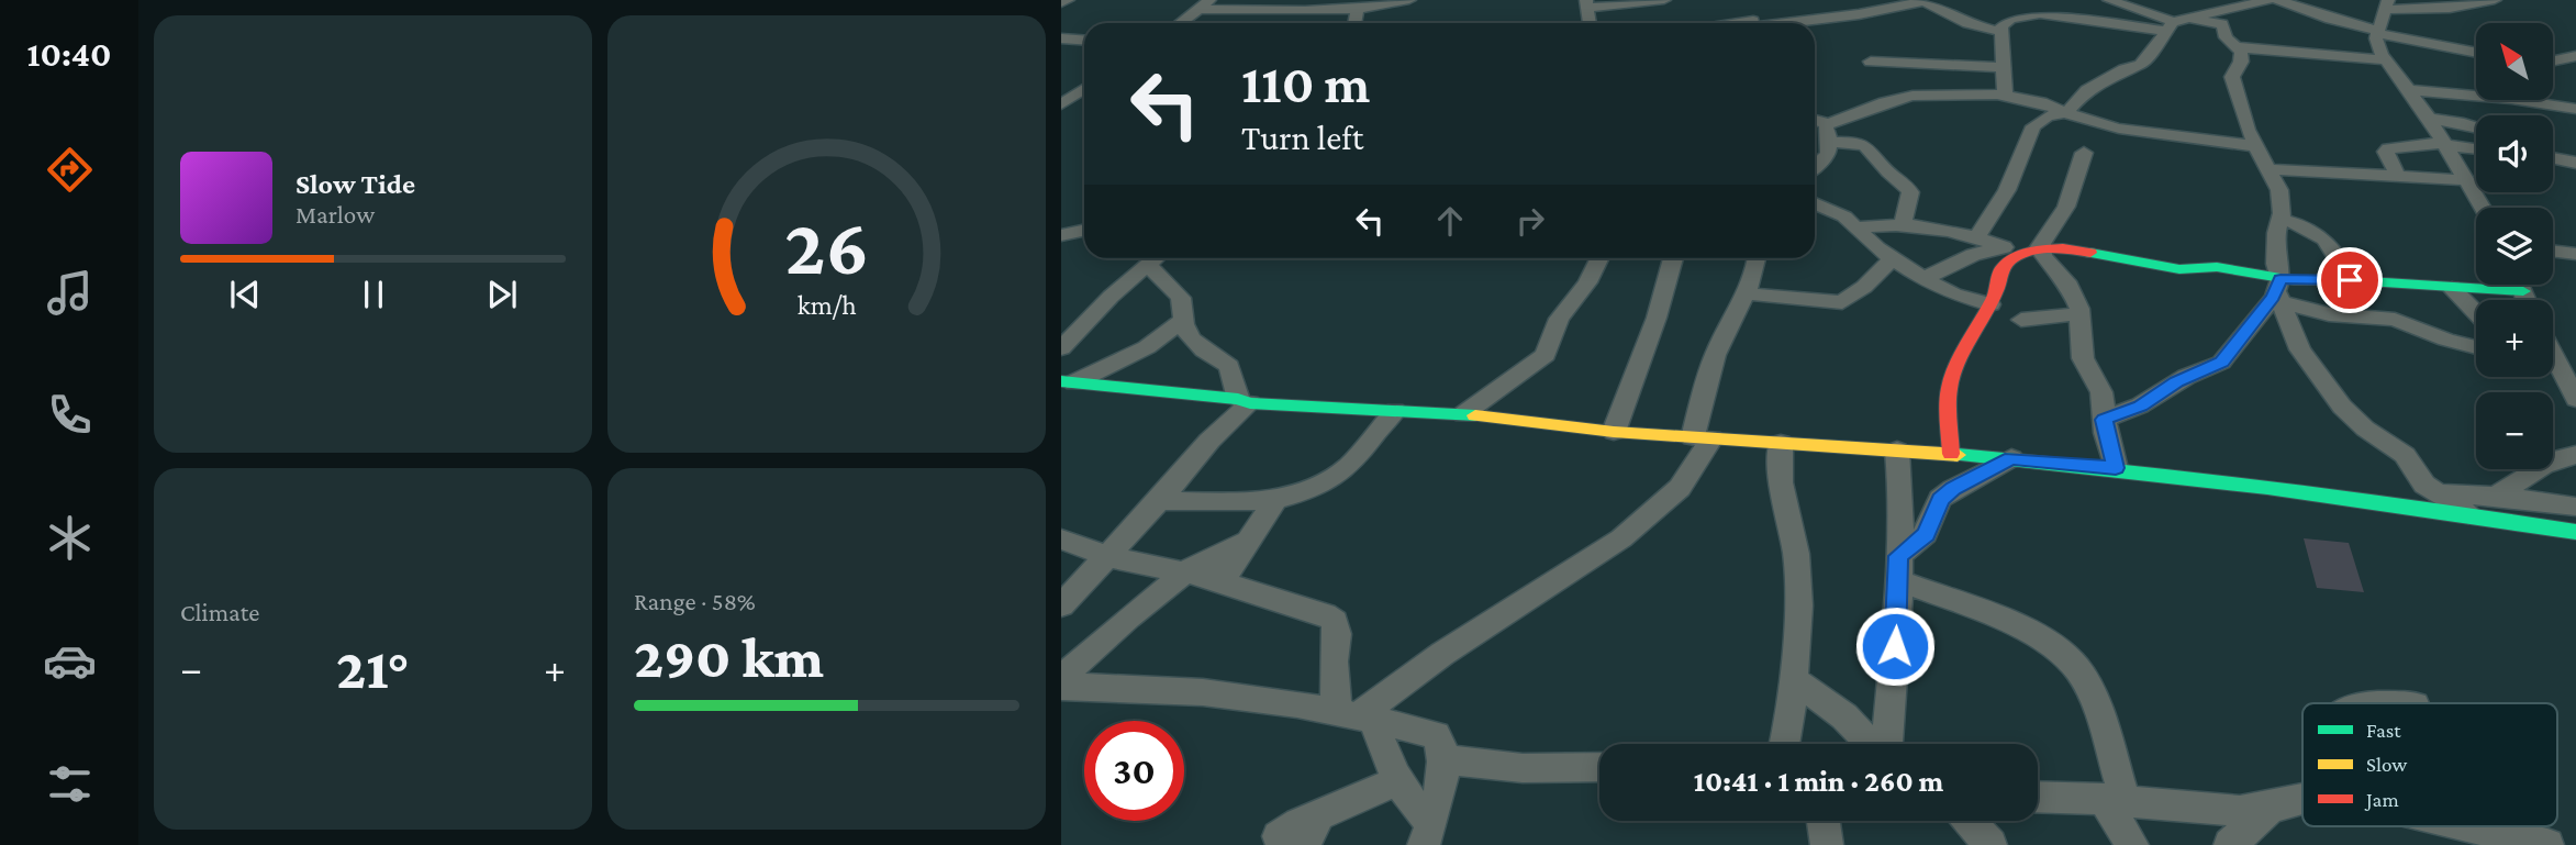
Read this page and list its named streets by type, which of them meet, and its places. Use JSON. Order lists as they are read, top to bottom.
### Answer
{
  "legend": ["Fast", "Slow", "Jam"],
  "north": "top left",
  "page": {
    "tabs": "10:40",
    "map_buttons": ["+", "−"],
    "turn": ["110 m", "Turn left"],
    "song": ["Slow Tide", "Marlow"],
    "tile": [
      "Climate",
      ["Range · 58%", "290 km"]
    ],
    "heat": ["−", "21°", "+"],
    "limit": "30",
    "trip": "10:41 · 1 min · 260 m",
    "gauge": ["26", "km/h"]
  }
}
